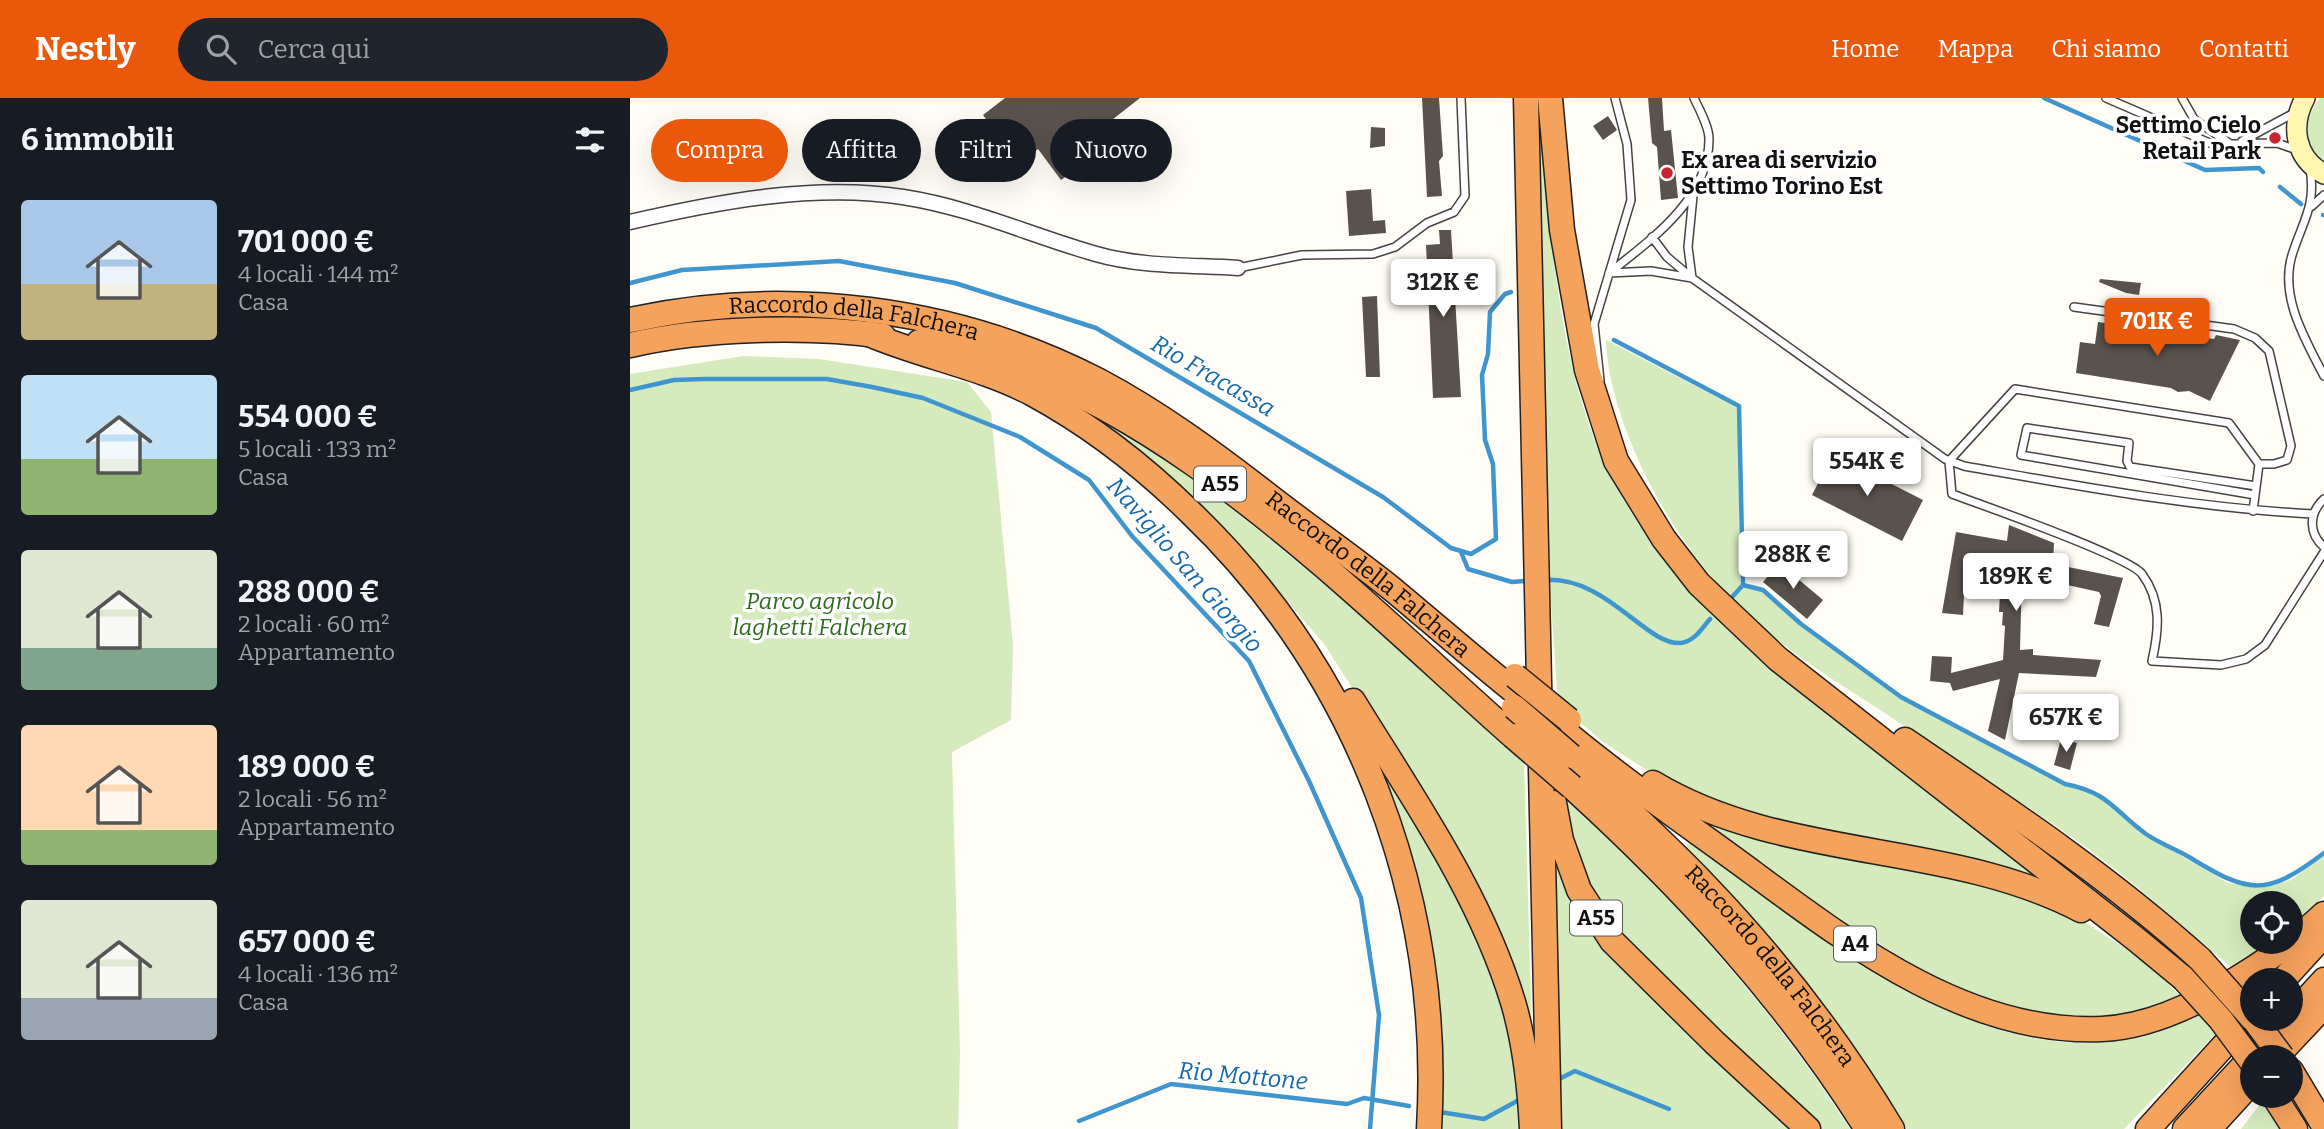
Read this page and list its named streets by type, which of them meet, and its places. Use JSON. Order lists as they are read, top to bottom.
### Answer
{
  "streets": {
    "highway": ["Raccordo della Falchera", "A55", "A4"]
  },
  "crossings": [
    ["Raccordo della Falchera", "A4"]
  ],
  "water": ["Rio Fracassa", "Naviglio San Giorgio", "Rio Mottone"],
  "parks": ["Parco agricolo laghetti Falchera"],
  "places": ["Settimo Cielo Retail Park", "Ex area di servizio Settimo Torino Est"],
  "page": {
    "header": "Nestly",
    "search": "Cerca qui",
    "nav": [
      "Home",
      "Mappa",
      "Chi siamo",
      "Contatti"
    ],
    "heading": "6 immobili",
    "chip": [
      "Compra",
      "Affitta",
      "Filtri",
      "Nuovo"
    ],
    "list": [
      {
        "name": "701 000 €",
        "note": "4 locali · 144 m² · Casa"
      },
      {
        "name": "554 000 €",
        "note": "5 locali · 133 m² · Casa"
      },
      {
        "name": "288 000 €",
        "note": "2 locali · 60 m² · Appartamento"
      },
      {
        "name": "189 000 €",
        "note": "2 locali · 56 m² · Appartamento"
      },
      {
        "name": "657 000 €",
        "note": "4 locali · 136 m² · Casa"
      }
    ],
    "price": [
      "312K €",
      "701K €",
      "554K €",
      "288K €",
      "189K €",
      "657K €"
    ],
    "map_buttons": ["+", "−"]
  }
}
